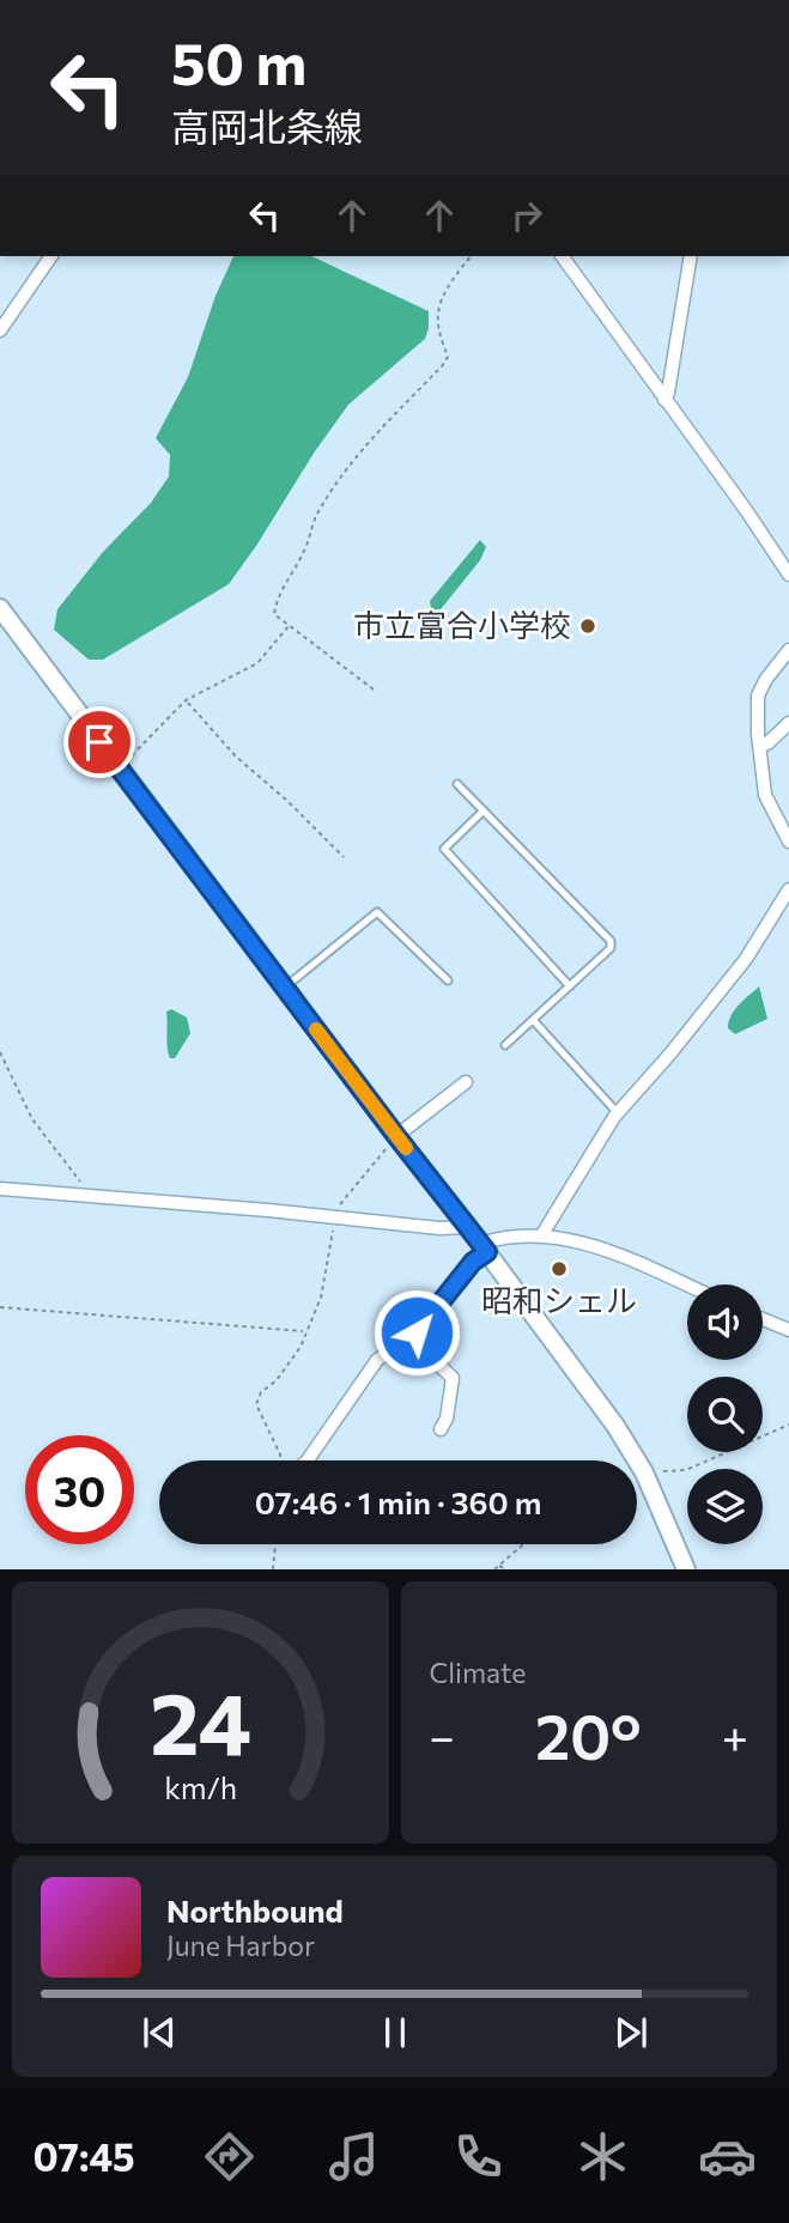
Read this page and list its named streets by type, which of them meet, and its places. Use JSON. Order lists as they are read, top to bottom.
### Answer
{
  "places": ["市立富合小学校", "昭和シェル"],
  "page": {
    "turn": ["50 m", "高岡北条線"],
    "limit": "30",
    "trip": "07:46 · 1 min · 360 m",
    "tile": "Climate",
    "heat": ["−", "20°", "+"],
    "song": ["Northbound", "June Harbor"],
    "tabs": "07:45",
    "gauge": ["24", "km/h"]
  }
}
